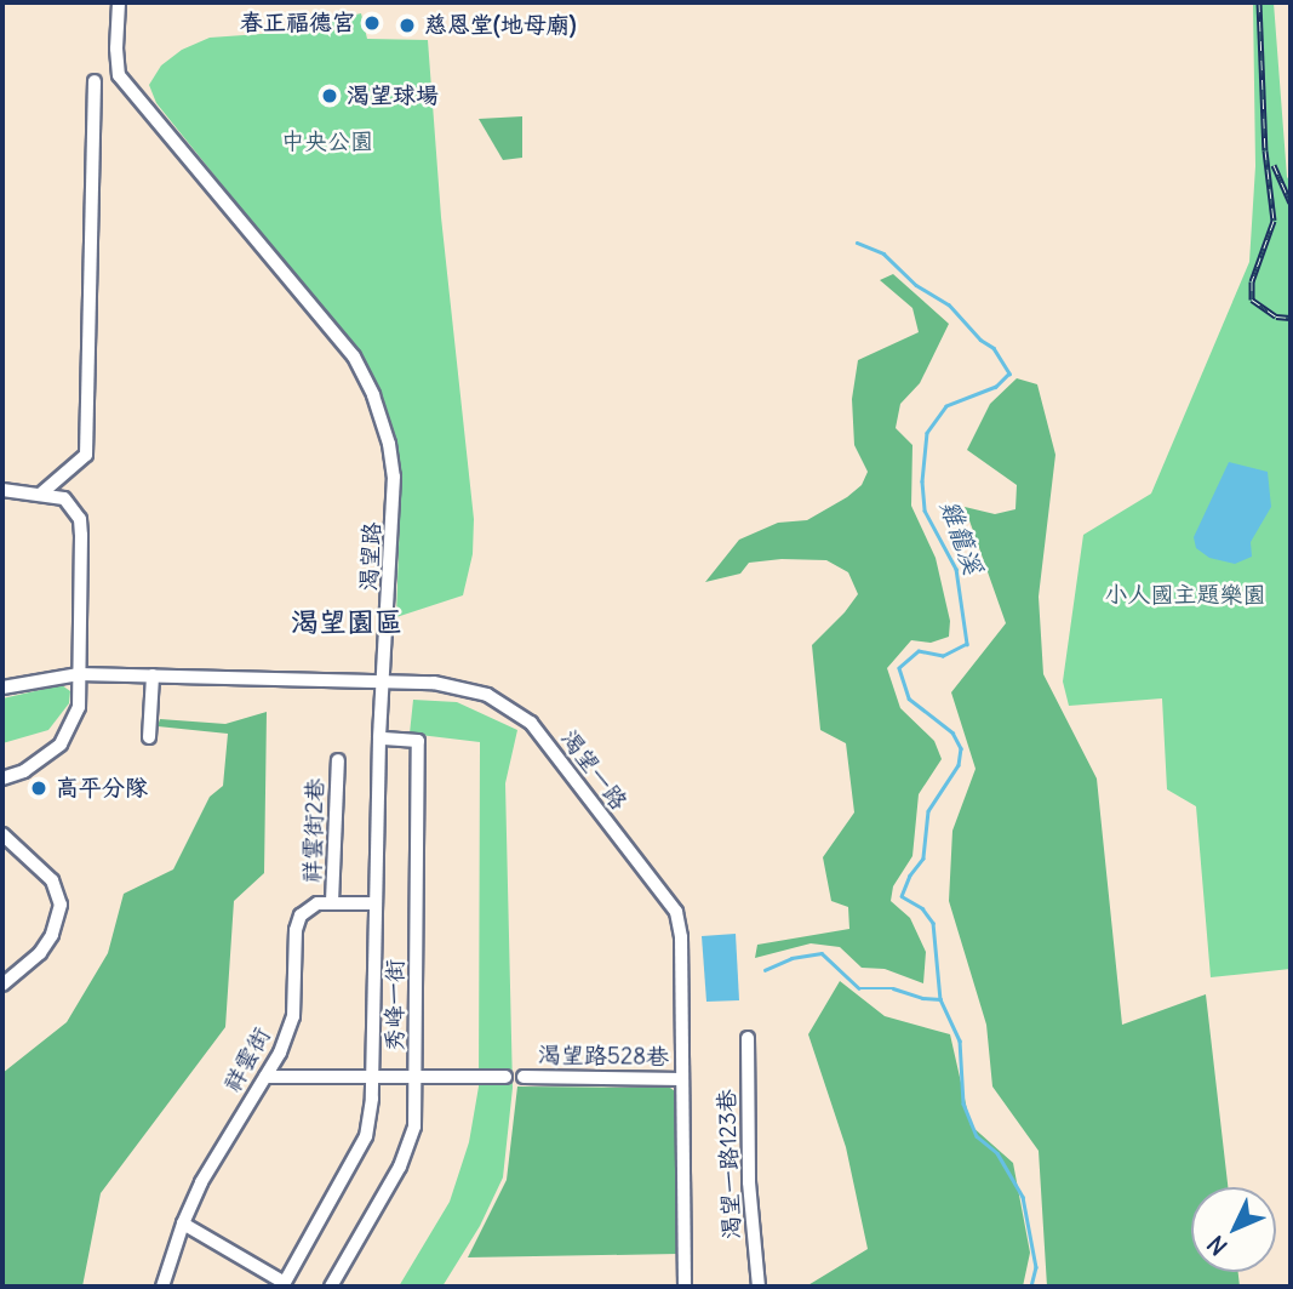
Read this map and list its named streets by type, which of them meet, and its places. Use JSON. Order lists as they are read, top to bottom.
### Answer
{
  "streets": {
    "street": [
      "渴望路",
      "渴望一路",
      "祥雲街2巷",
      "秀峰一街",
      "渴望路528巷",
      "祥雲街",
      "渴望一路123巷"
    ]
  },
  "crossings": [
    ["渴望路", "渴望一路"],
    ["渴望路", "秀峰一街"],
    ["渴望路", "渴望路528巷"],
    ["渴望一路", "渴望路528巷"],
    ["祥雲街2巷", "祥雲街"],
    ["秀峰一街", "渴望路528巷"],
    ["渴望路528巷", "祥雲街"]
  ],
  "districts": ["渴望園區"],
  "water": ["雞籠溪"],
  "parks": ["中央公園", "小人國主題樂園"],
  "places": [
    "春正福德宮",
    "慈恩堂(地母廟)",
    "渴望球場",
    "高平分隊"
  ],
  "north": "bottom left"
}
